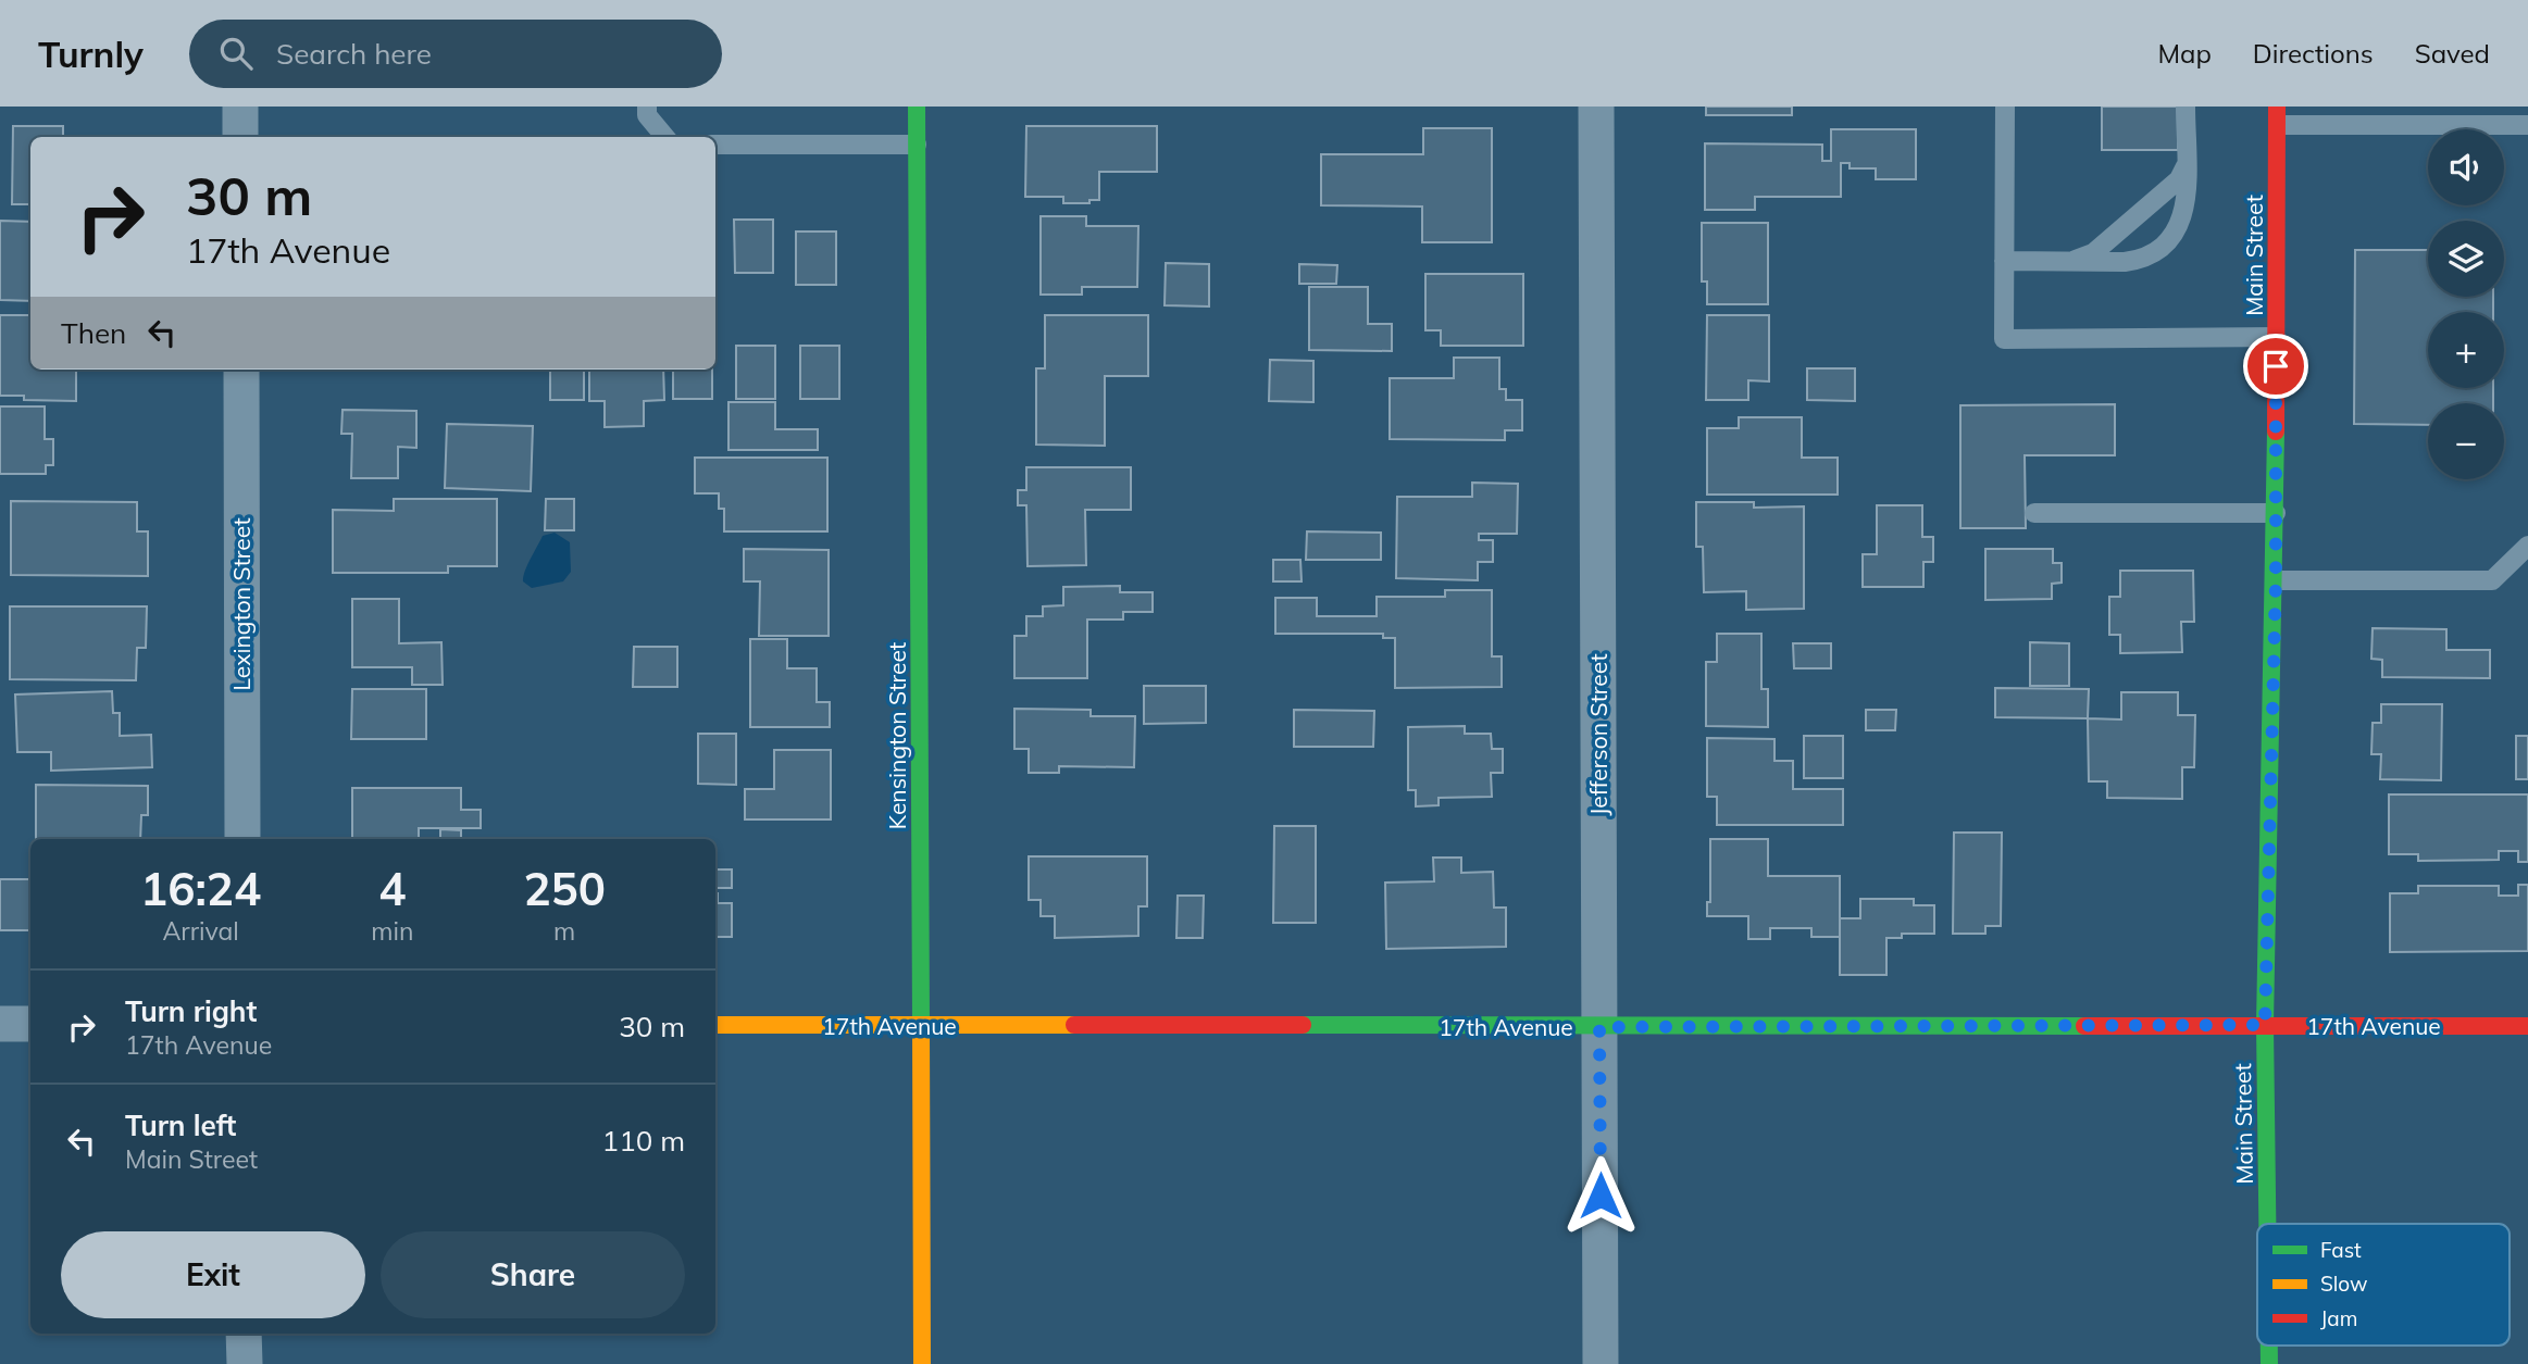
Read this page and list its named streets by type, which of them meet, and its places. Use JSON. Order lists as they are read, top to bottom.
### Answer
{
  "streets": {
    "street": [
      "Main Street",
      "Lexington Street",
      "Jefferson Street",
      "Kensington Street",
      "17th Avenue"
    ]
  },
  "crossings": [
    ["Main Street", "17th Avenue"],
    ["Jefferson Street", "17th Avenue"],
    ["Kensington Street", "17th Avenue"]
  ],
  "legend": ["Fast", "Slow", "Jam"],
  "page": {
    "header": "Turnly",
    "search": "Search here",
    "nav": ["Map", "Directions", "Saved"],
    "map_buttons": ["+", "−"],
    "turn": ["30 m", "17th Avenue"],
    "then": "Then",
    "eta": [
      "16:24",
      "Arrival",
      "4",
      "min",
      "250",
      "m"
    ],
    "list": [
      {
        "name": "Turn right",
        "note": "17th Avenue",
        "value": "30 m"
      },
      {
        "name": "Turn left",
        "note": "Main Street",
        "value": "110 m"
      }
    ],
    "buttons": ["Exit", "Share"]
  }
}
